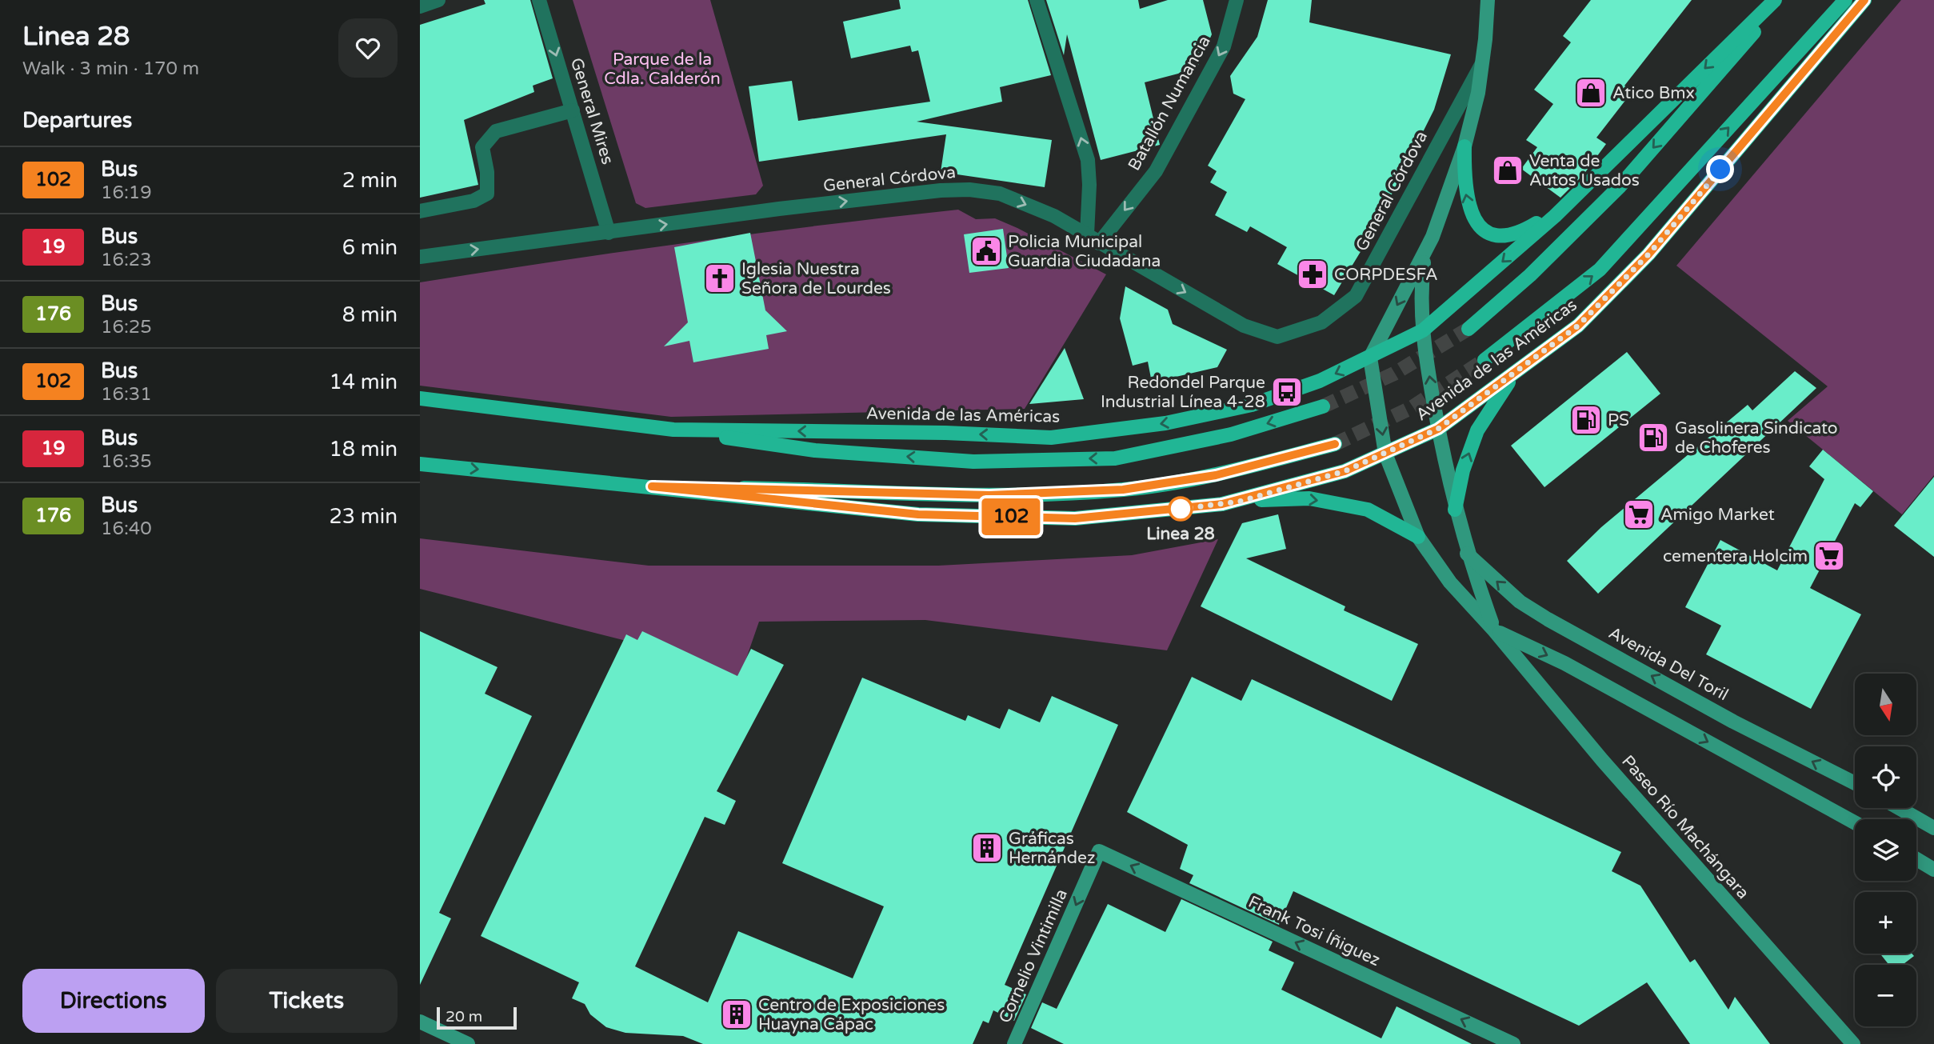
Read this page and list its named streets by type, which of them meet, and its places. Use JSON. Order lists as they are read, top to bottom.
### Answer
{
  "streets": {
    "main road": [
      "Avenida de las Américas",
      "Avenida Del Toril",
      "Paseo Río Machángara",
      "Frank Tosi Íñiguez",
      "Cornelio Vintimilla"
    ],
    "street": ["Batallón Numancia", "General Mires", "General Córdova"]
  },
  "crossings": [
    ["Batallón Numancia", "General Córdova"],
    ["General Mires", "General Córdova"],
    ["Avenida de las Américas", "Paseo Río Machángara"],
    ["Avenida Del Toril", "Paseo Río Machángara"],
    ["Frank Tosi Íñiguez", "Cornelio Vintimilla"]
  ],
  "one_way": [
    "Batallón Numancia",
    "General Mires",
    "General Córdova",
    "Frank Tosi Íñiguez",
    "Cornelio Vintimilla"
  ],
  "parks": ["Parque de la Cdla. Calderón"],
  "places": {
    "shop": ["Atico Bmx", "Venta de Autos Usados"],
    "public building": ["Policia Municipal Guardia Ciudadana"],
    "pharmacy": ["CORPDESFA"],
    "church": ["Iglesia Nuestra Señora de Lourdes"],
    "bus stop": ["Redondel Parque Industrial Línea 4-28"],
    "fuel station": ["PS", "Gasolinera Sindicato de Choferes"],
    "other": ["Linea 28"],
    "supermarket": ["Amigo Market", "cementera Holcim"],
    "building": ["Gráficas Hernández", "Centro de Exposiciones Huayna Cápac"]
  },
  "lines": ["bus line 102"],
  "scale_bar": "20 m",
  "north": "bottom",
  "page": {
    "heading": [
      ["Linea 28", "Walk · 3 min · 170 m"],
      "Departures"
    ],
    "on_map": "102",
    "list": [
      {
        "mark": "102",
        "name": "Bus",
        "note": "16:19",
        "value": "2 min"
      },
      {
        "mark": "19",
        "name": "Bus",
        "note": "16:23",
        "value": "6 min"
      },
      {
        "mark": "176",
        "name": "Bus",
        "note": "16:25",
        "value": "8 min"
      },
      {
        "mark": "102",
        "name": "Bus",
        "note": "16:31",
        "value": "14 min"
      },
      {
        "mark": "19",
        "name": "Bus",
        "note": "16:35",
        "value": "18 min"
      },
      {
        "mark": "176",
        "name": "Bus",
        "note": "16:40",
        "value": "23 min"
      }
    ],
    "map_buttons": ["+", "−"],
    "buttons": ["Directions", "Tickets"],
    "scale": "20 m"
  }
}
